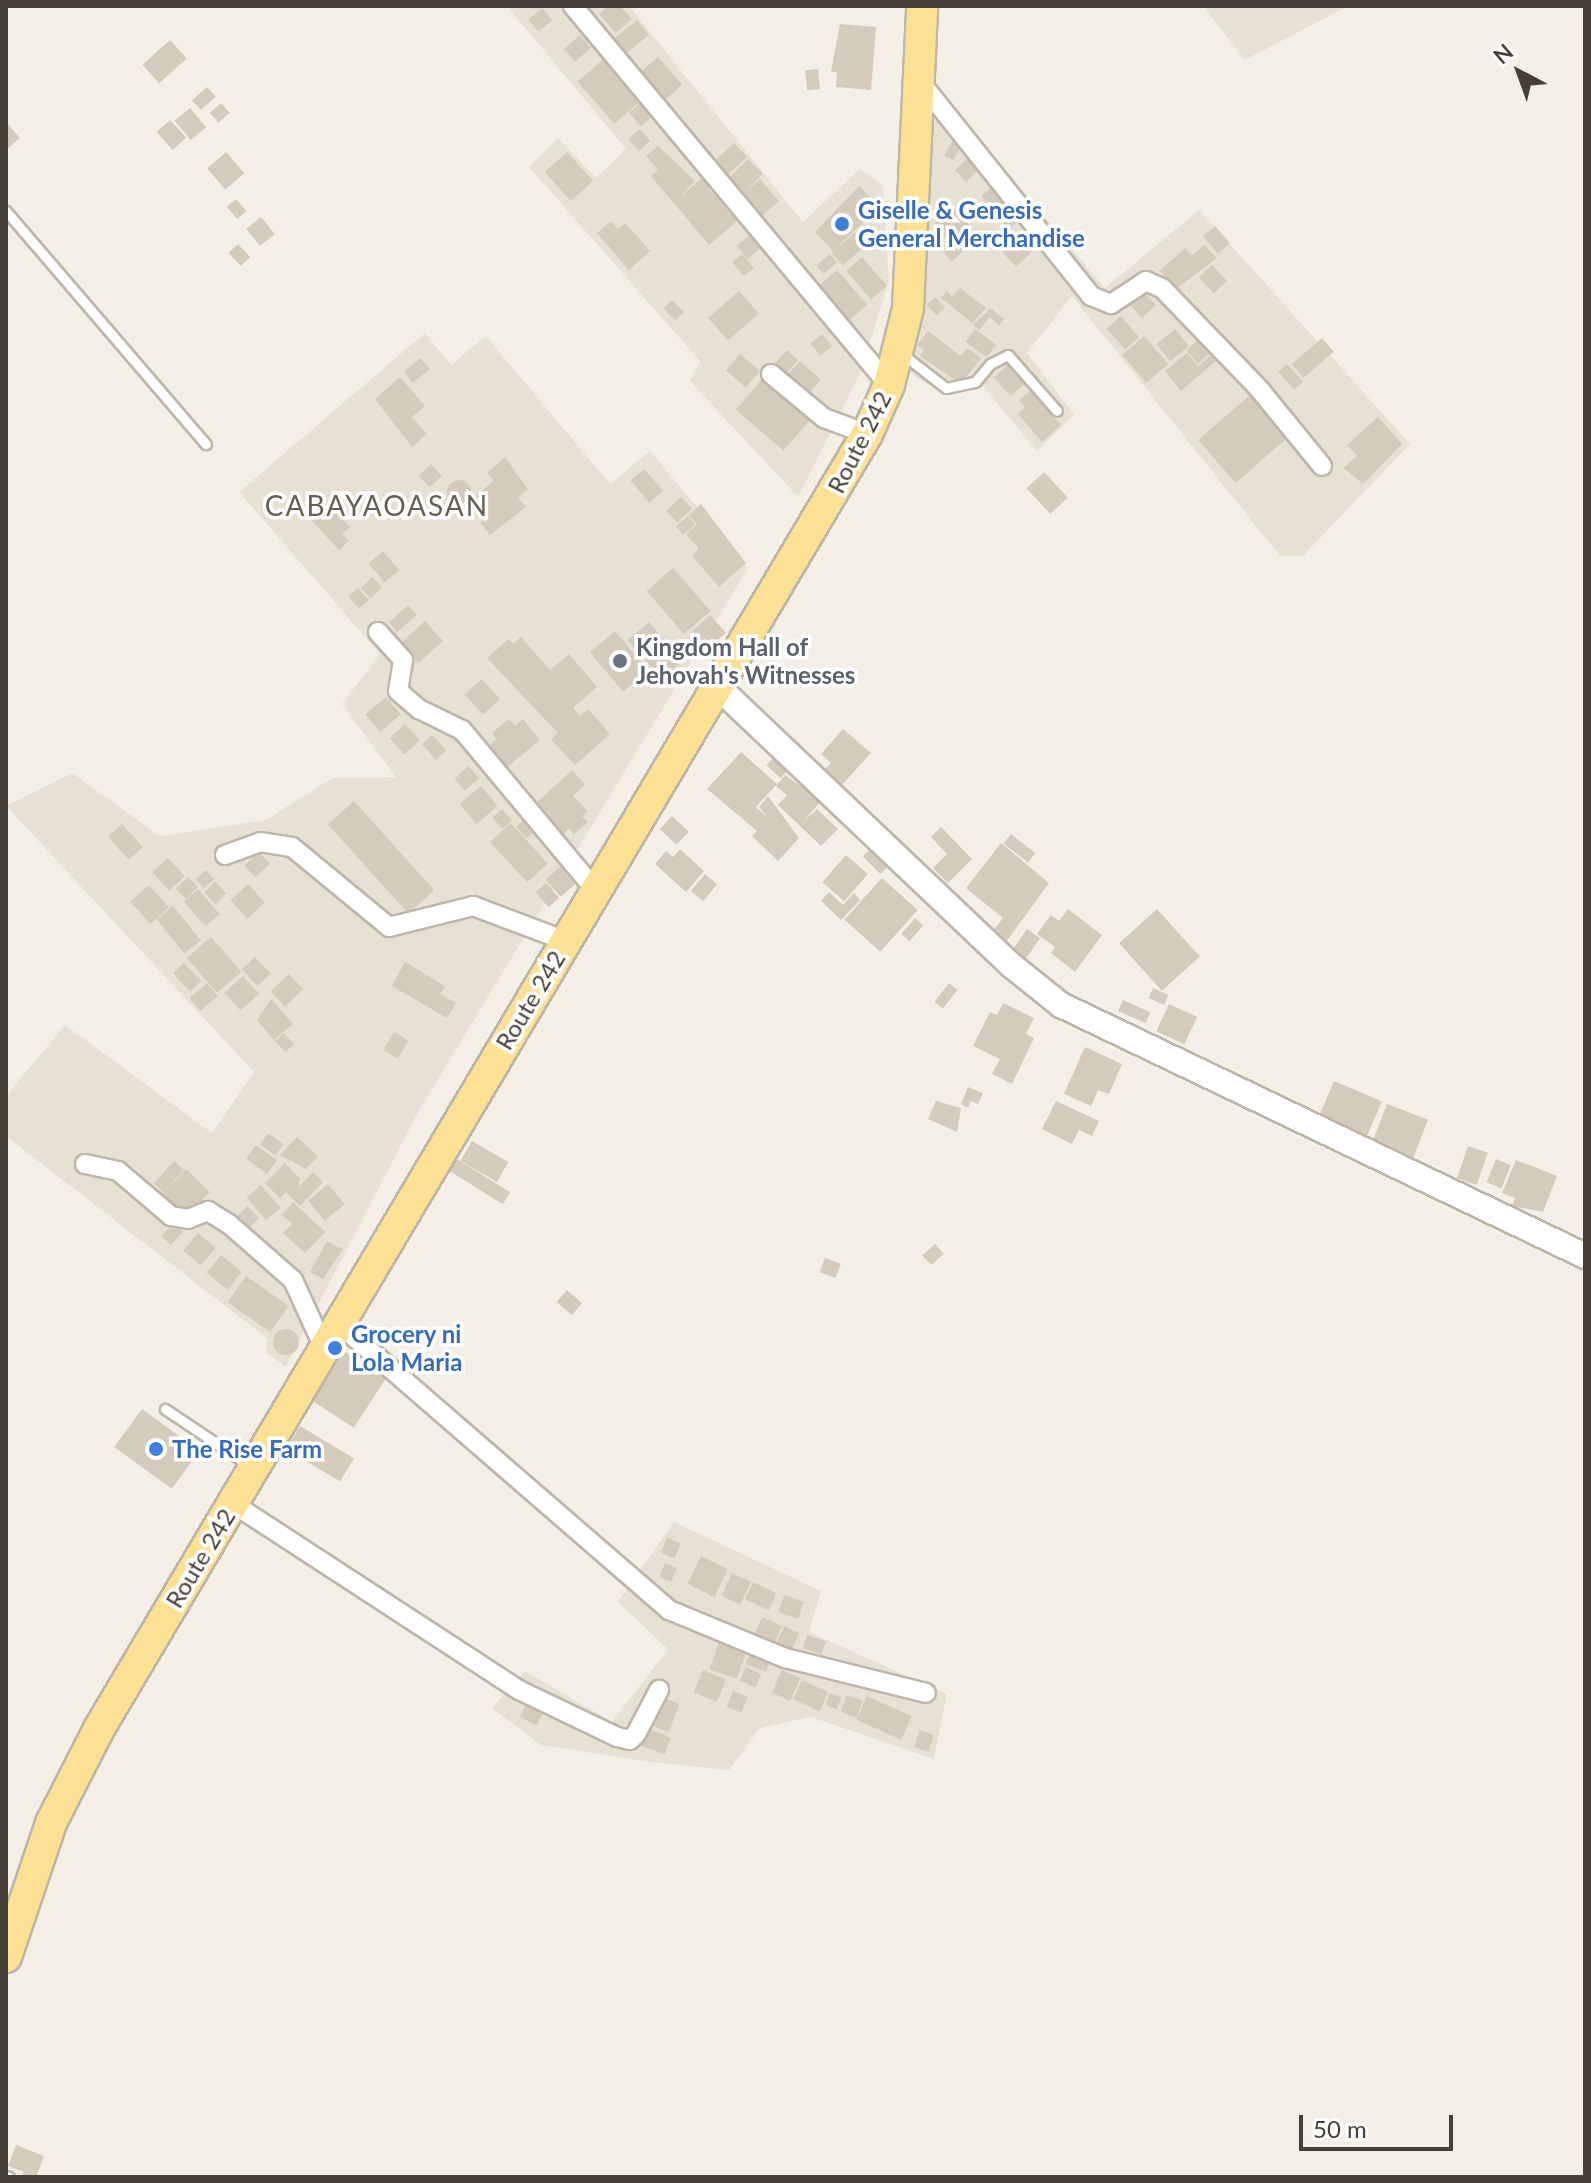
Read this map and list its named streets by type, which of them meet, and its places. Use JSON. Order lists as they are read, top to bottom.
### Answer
{
  "streets": {
    "main road": ["Route 242"]
  },
  "districts": ["CABAYAOASAN"],
  "places": [
    "Giselle & Genesis General Merchandise",
    "Kingdom Hall of Jehovah's Witnesses",
    "Grocery ni Lola Maria",
    "The Rise Farm"
  ],
  "scale_bar": "50 m",
  "north": "top left"
}
